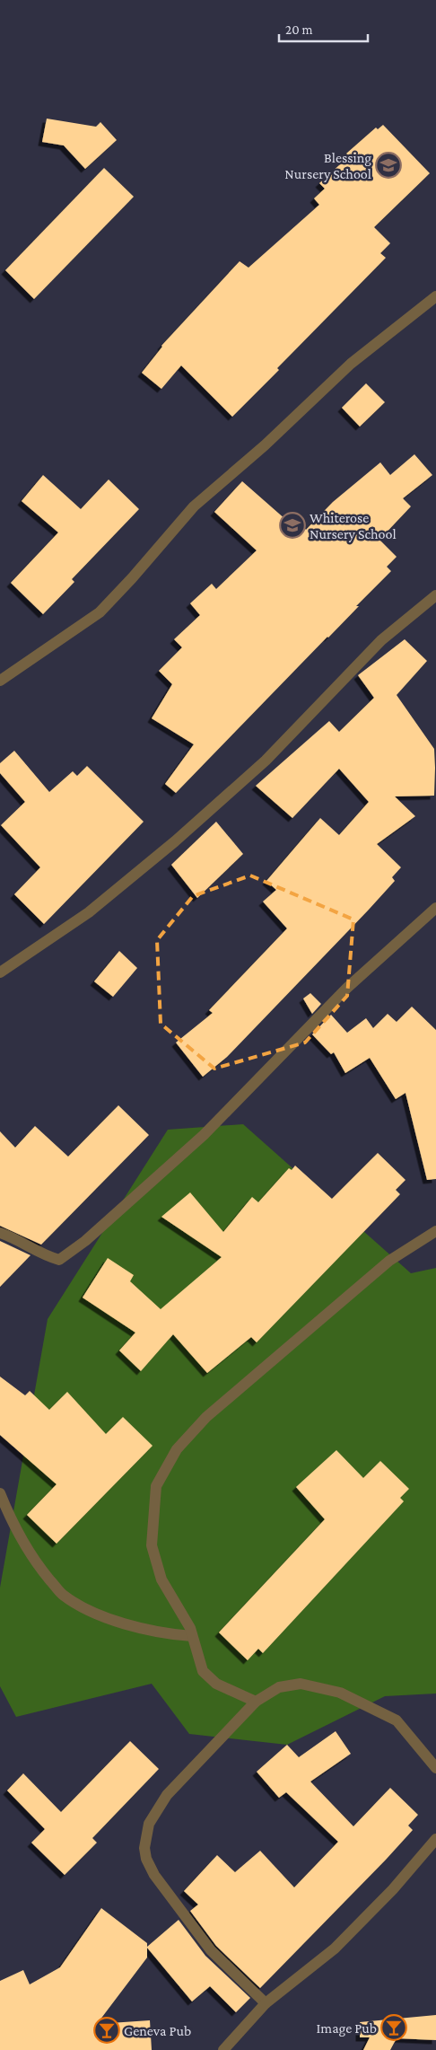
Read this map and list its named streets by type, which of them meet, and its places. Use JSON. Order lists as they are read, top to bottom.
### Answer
{
  "places": {
    "school or university": ["Blessing Nursery School", "Whiterose Nursery School"],
    "bar": ["Image Pub", "Geneva Pub"]
  },
  "scale_bar": "20 m"
}
